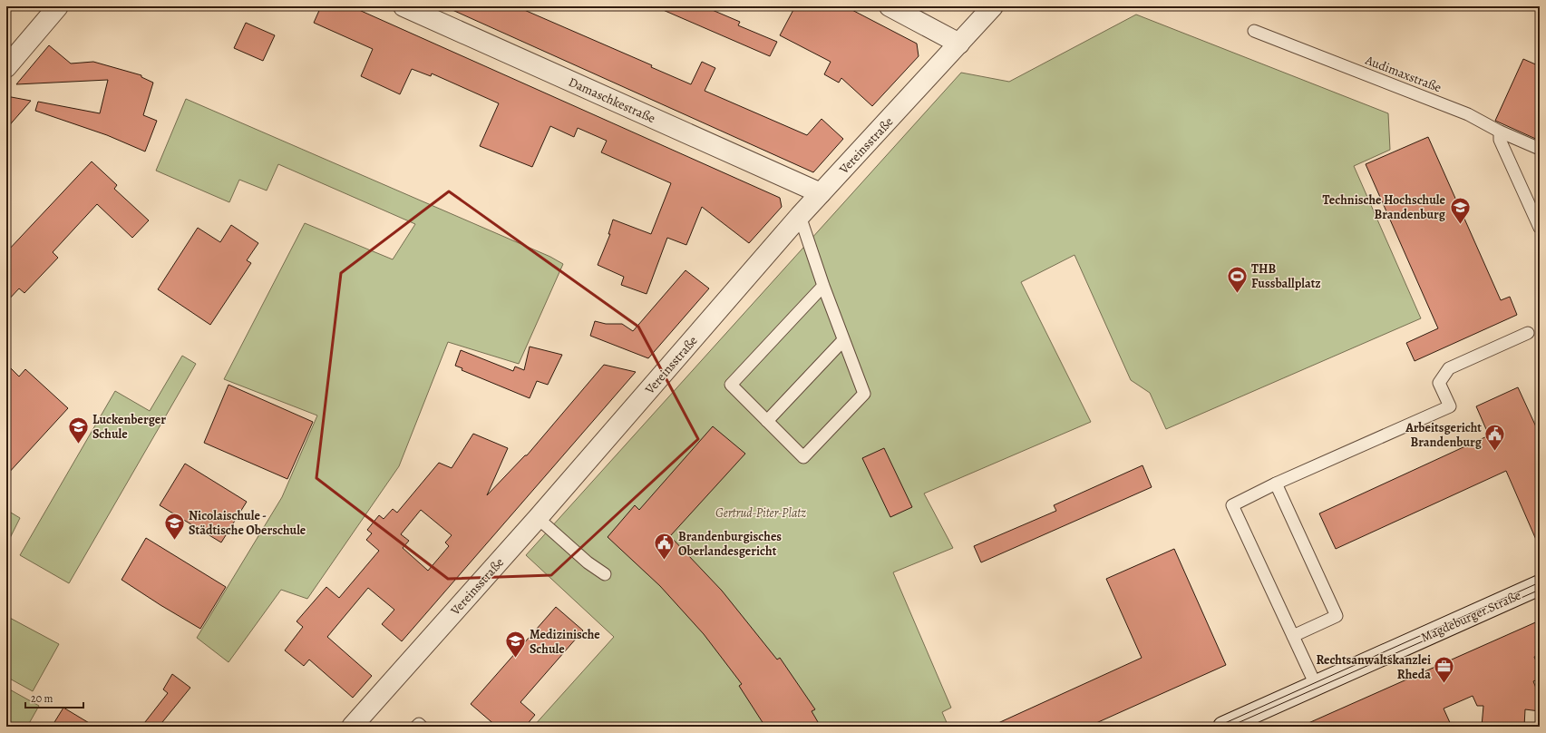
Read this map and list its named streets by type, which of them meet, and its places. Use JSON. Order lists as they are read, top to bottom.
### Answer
{
  "streets": {
    "street": ["Damaschkestraße", "Vereinsstraße", "Magdeburger Straße"],
    "lane": ["Audimaxstraße"]
  },
  "crossings": [
    ["Damaschkestraße", "Vereinsstraße"]
  ],
  "parks": ["Gertrud-Piter-Platz"],
  "places": {
    "school or university": [
      "Technische Hochschule Brandenburg",
      "Luckenberger Schule",
      "Nicolaischule - Städtische Oberschule",
      "Medizinische Schule"
    ],
    "sports": ["THB Fussballplatz"],
    "public building": ["Arbeitsgericht Brandenburg", "Brandenburgisches Oberlandesgericht"],
    "office": ["Rechtsanwaltskanzlei Rheda"]
  },
  "scale_bar": "20 m"
}
